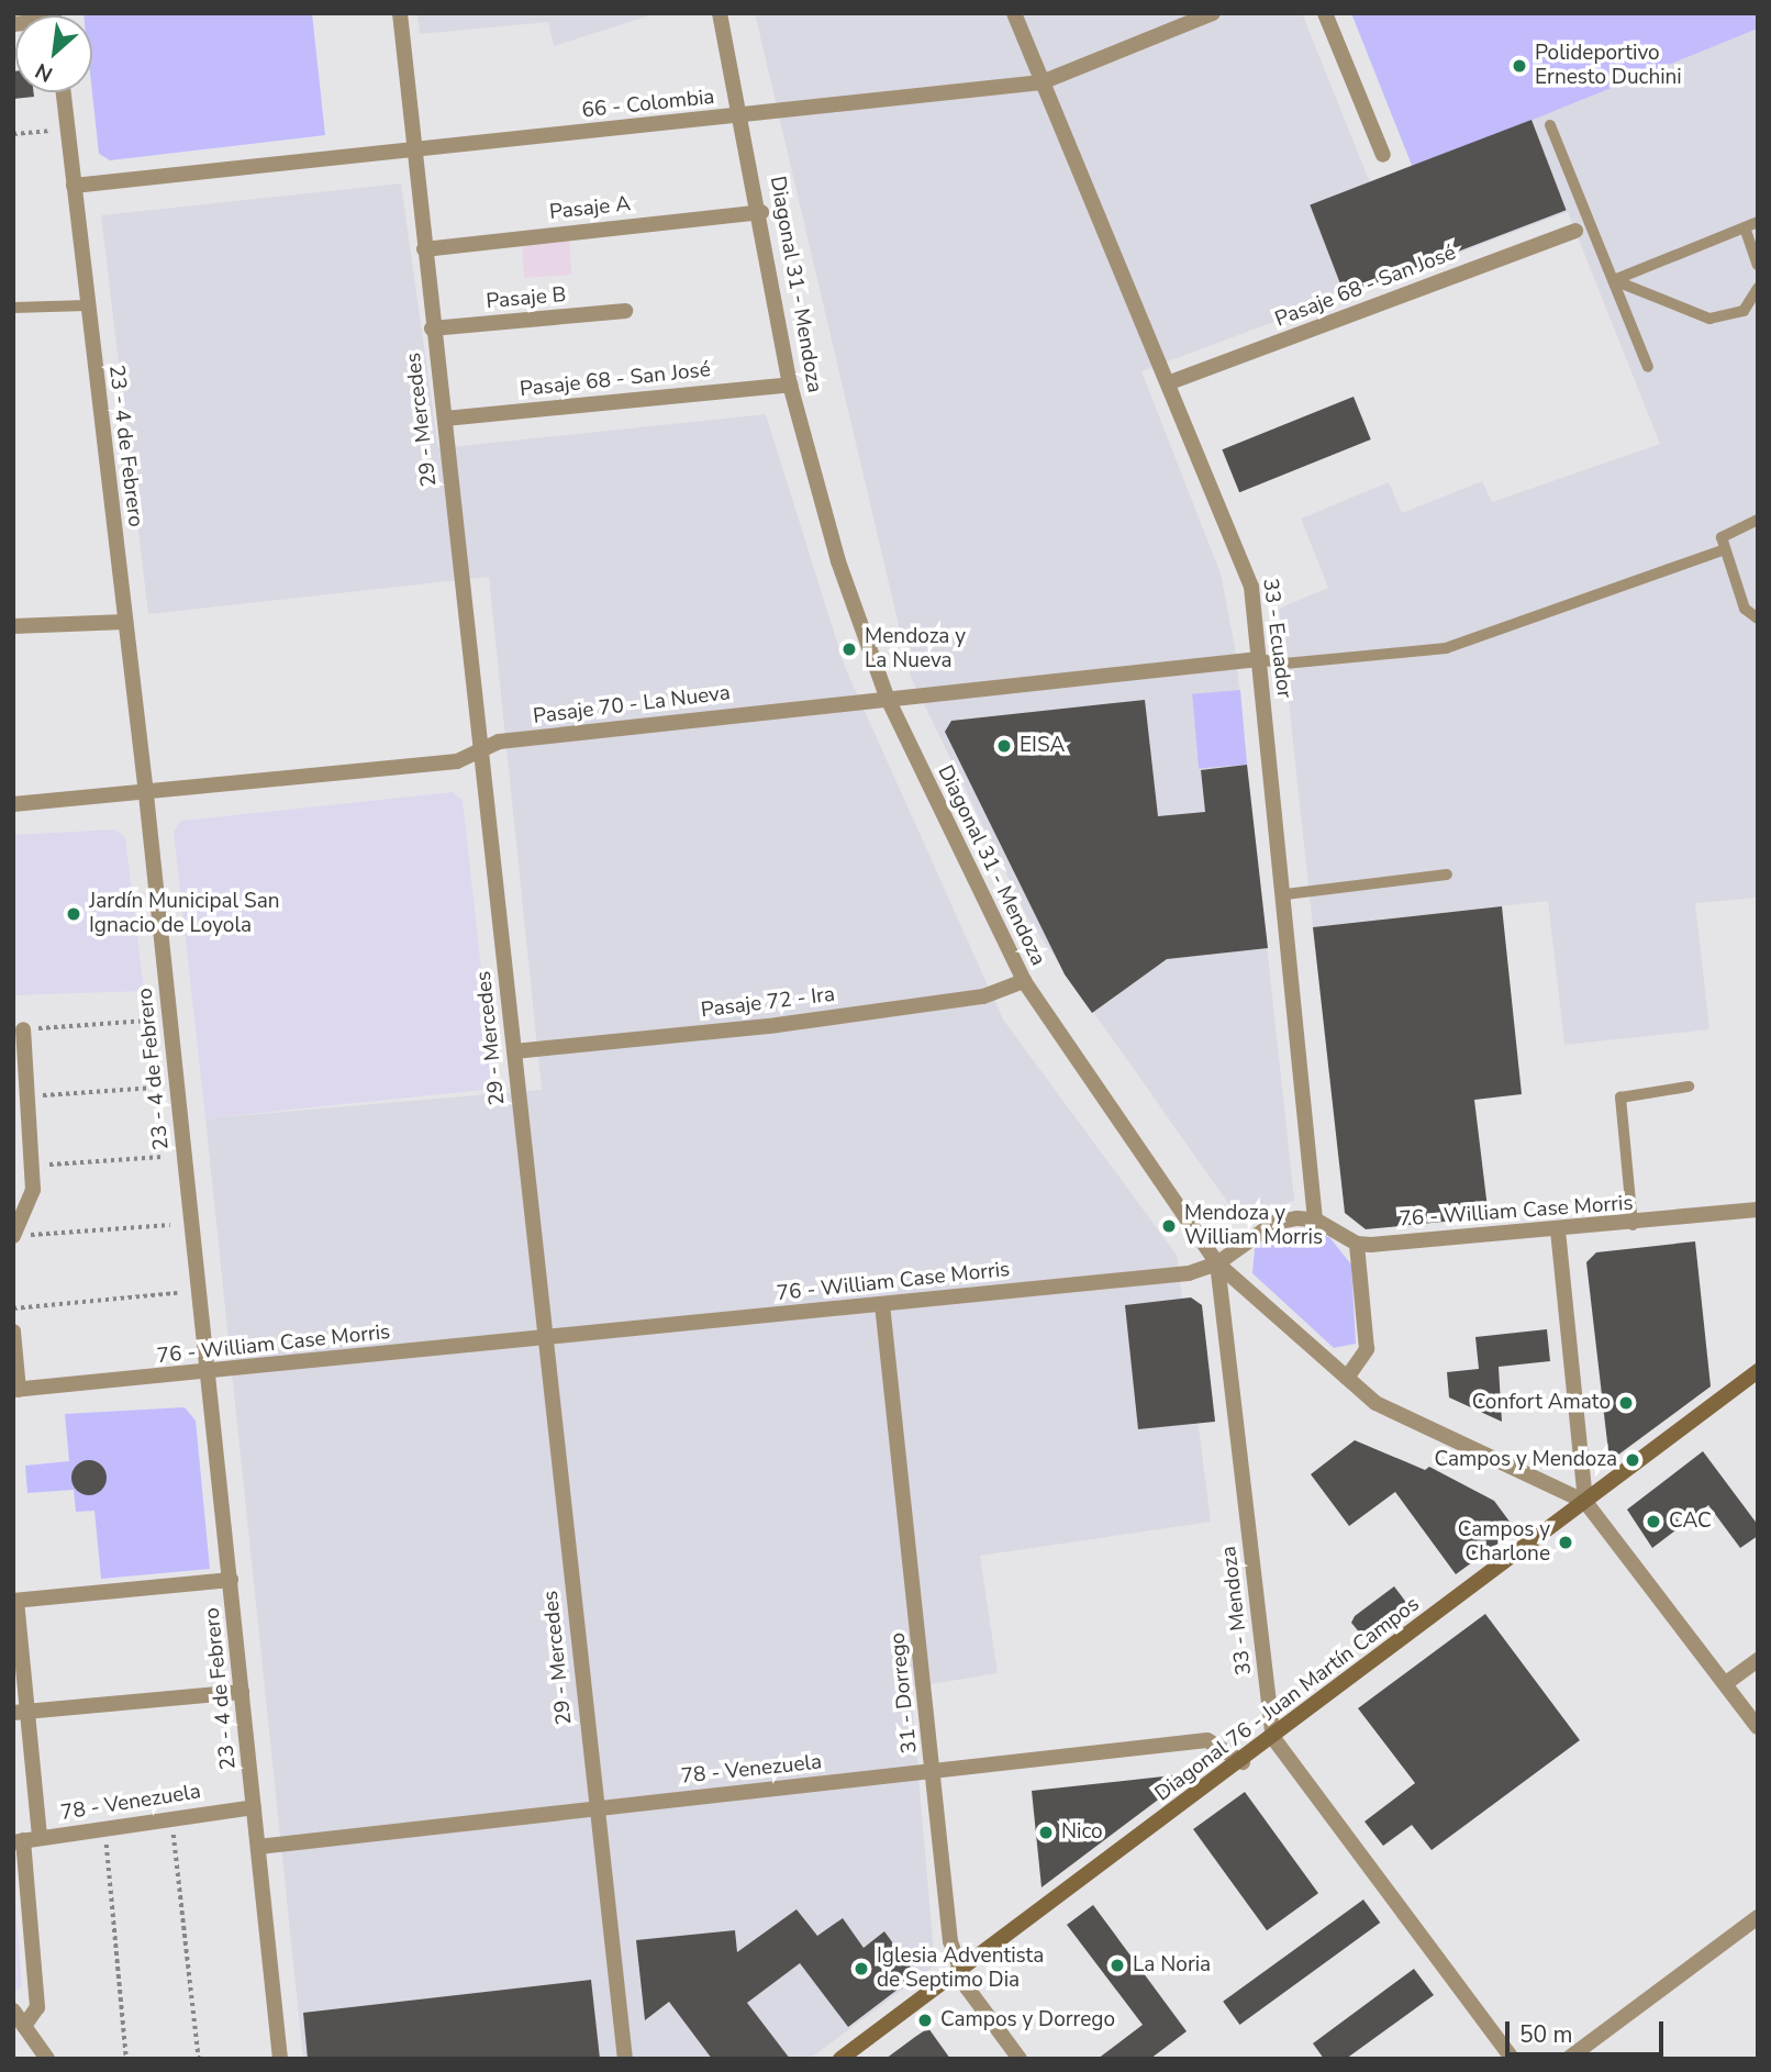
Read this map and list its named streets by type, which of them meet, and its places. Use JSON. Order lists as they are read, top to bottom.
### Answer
{
  "streets": {
    "main road": ["Diagonal 76 - Juan Martín Campos"],
    "street": [
      "66 - Colombia",
      "Pasaje A",
      "Diagonal 31 - Mendoza",
      "Pasaje 68 - San José",
      "Pasaje B",
      "29 - Mercedes",
      "23 - 4 de Febrero",
      "33 - Ecuador",
      "Pasaje 70 - La Nueva",
      "Pasaje 72 - Ira",
      "76 - William Case Morris",
      "33 - Mendoza",
      "31 - Dorrego",
      "78 - Venezuela"
    ]
  },
  "crossings": [
    ["66 - Colombia", "Diagonal 31 - Mendoza"],
    ["66 - Colombia", "29 - Mercedes"],
    ["66 - Colombia", "23 - 4 de Febrero"],
    ["66 - Colombia", "33 - Ecuador"],
    ["Pasaje A", "Diagonal 31 - Mendoza"],
    ["Pasaje A", "29 - Mercedes"],
    ["Diagonal 31 - Mendoza", "Pasaje 68 - San José"],
    ["Diagonal 31 - Mendoza", "Pasaje 70 - La Nueva"],
    ["Diagonal 31 - Mendoza", "Pasaje 72 - Ira"],
    ["Diagonal 31 - Mendoza", "76 - William Case Morris"],
    ["Diagonal 31 - Mendoza", "33 - Mendoza"],
    ["Diagonal 31 - Mendoza", "Diagonal 76 - Juan Martín Campos"],
    ["Pasaje 68 - San José", "29 - Mercedes"],
    ["Pasaje 68 - San José", "33 - Ecuador"],
    ["Pasaje B", "29 - Mercedes"],
    ["29 - Mercedes", "Pasaje 70 - La Nueva"],
    ["29 - Mercedes", "Pasaje 72 - Ira"],
    ["29 - Mercedes", "76 - William Case Morris"],
    ["29 - Mercedes", "78 - Venezuela"],
    ["23 - 4 de Febrero", "Pasaje 70 - La Nueva"],
    ["23 - 4 de Febrero", "76 - William Case Morris"],
    ["23 - 4 de Febrero", "78 - Venezuela"],
    ["33 - Ecuador", "Pasaje 70 - La Nueva"],
    ["33 - Ecuador", "76 - William Case Morris"],
    ["76 - William Case Morris", "33 - Mendoza"],
    ["76 - William Case Morris", "31 - Dorrego"],
    ["33 - Mendoza", "Diagonal 76 - Juan Martín Campos"],
    ["31 - Dorrego", "Diagonal 76 - Juan Martín Campos"],
    ["31 - Dorrego", "78 - Venezuela"],
    ["Diagonal 76 - Juan Martín Campos", "78 - Venezuela"]
  ],
  "places": [
    "Polideportivo Ernesto Duchini",
    "Mendoza y La Nueva",
    "EISA",
    "Jardín Municipal San Ignacio de Loyola",
    "Mendoza y William Morris",
    "Confort Amato",
    "Campos y Mendoza",
    "CAC",
    "Campos y Charlone",
    "Nico",
    "La Noria",
    "Iglesia Adventista de Septimo Dia",
    "Campos y Dorrego"
  ],
  "scale_bar": "50 m",
  "north": "bottom left"
}
